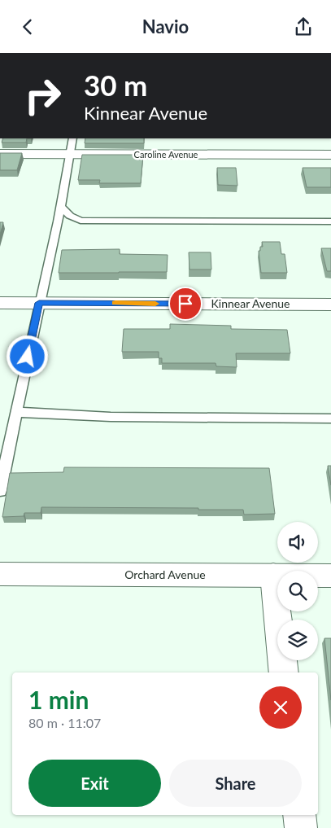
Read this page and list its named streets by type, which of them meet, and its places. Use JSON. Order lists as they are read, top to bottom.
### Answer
{
  "streets": {
    "street": ["Caroline Avenue", "Kinnear Avenue", "Orchard Avenue"]
  },
  "page": {
    "header": "Navio",
    "turn": ["30 m", "Kinnear Avenue"],
    "heading": ["1 min", "80 m · 11:07"],
    "buttons": ["Exit", "Share"]
  }
}
